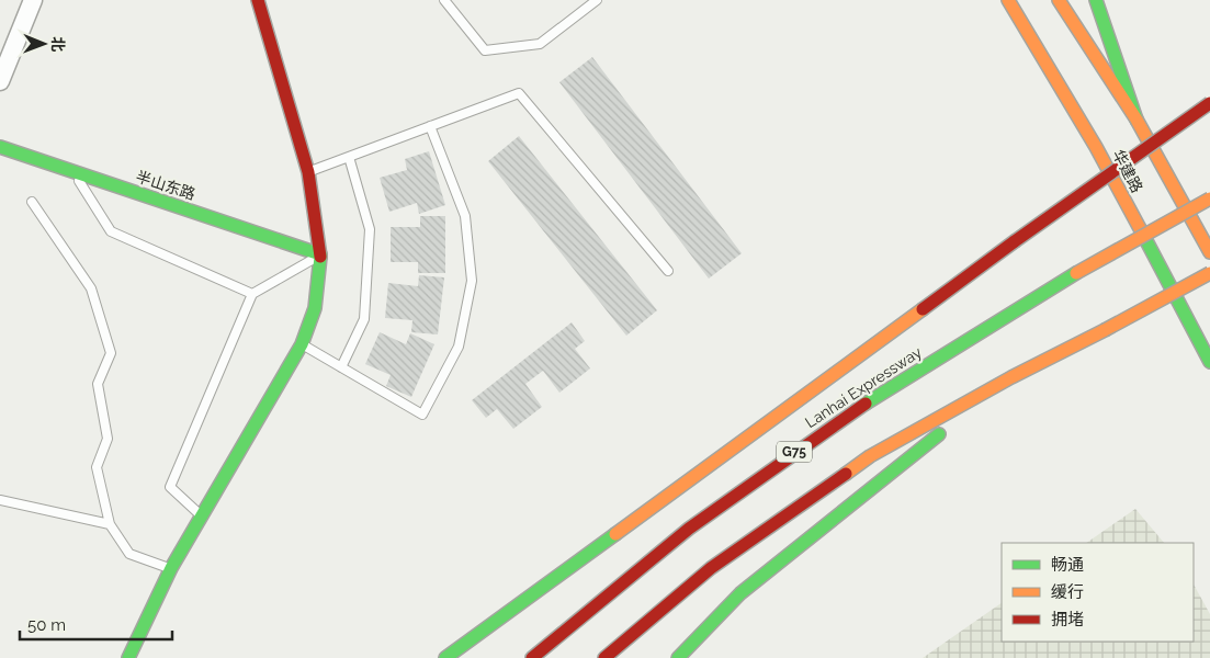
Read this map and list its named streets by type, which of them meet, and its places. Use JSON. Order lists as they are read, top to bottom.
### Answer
{
  "streets": {
    "main road": [
      "华建路",
      "半山东路",
      "Lanhai Expressway",
      "G75"
    ]
  },
  "legend": ["畅通", "缓行", "拥堵"],
  "scale_bar": "50 m",
  "north": "right"
}
